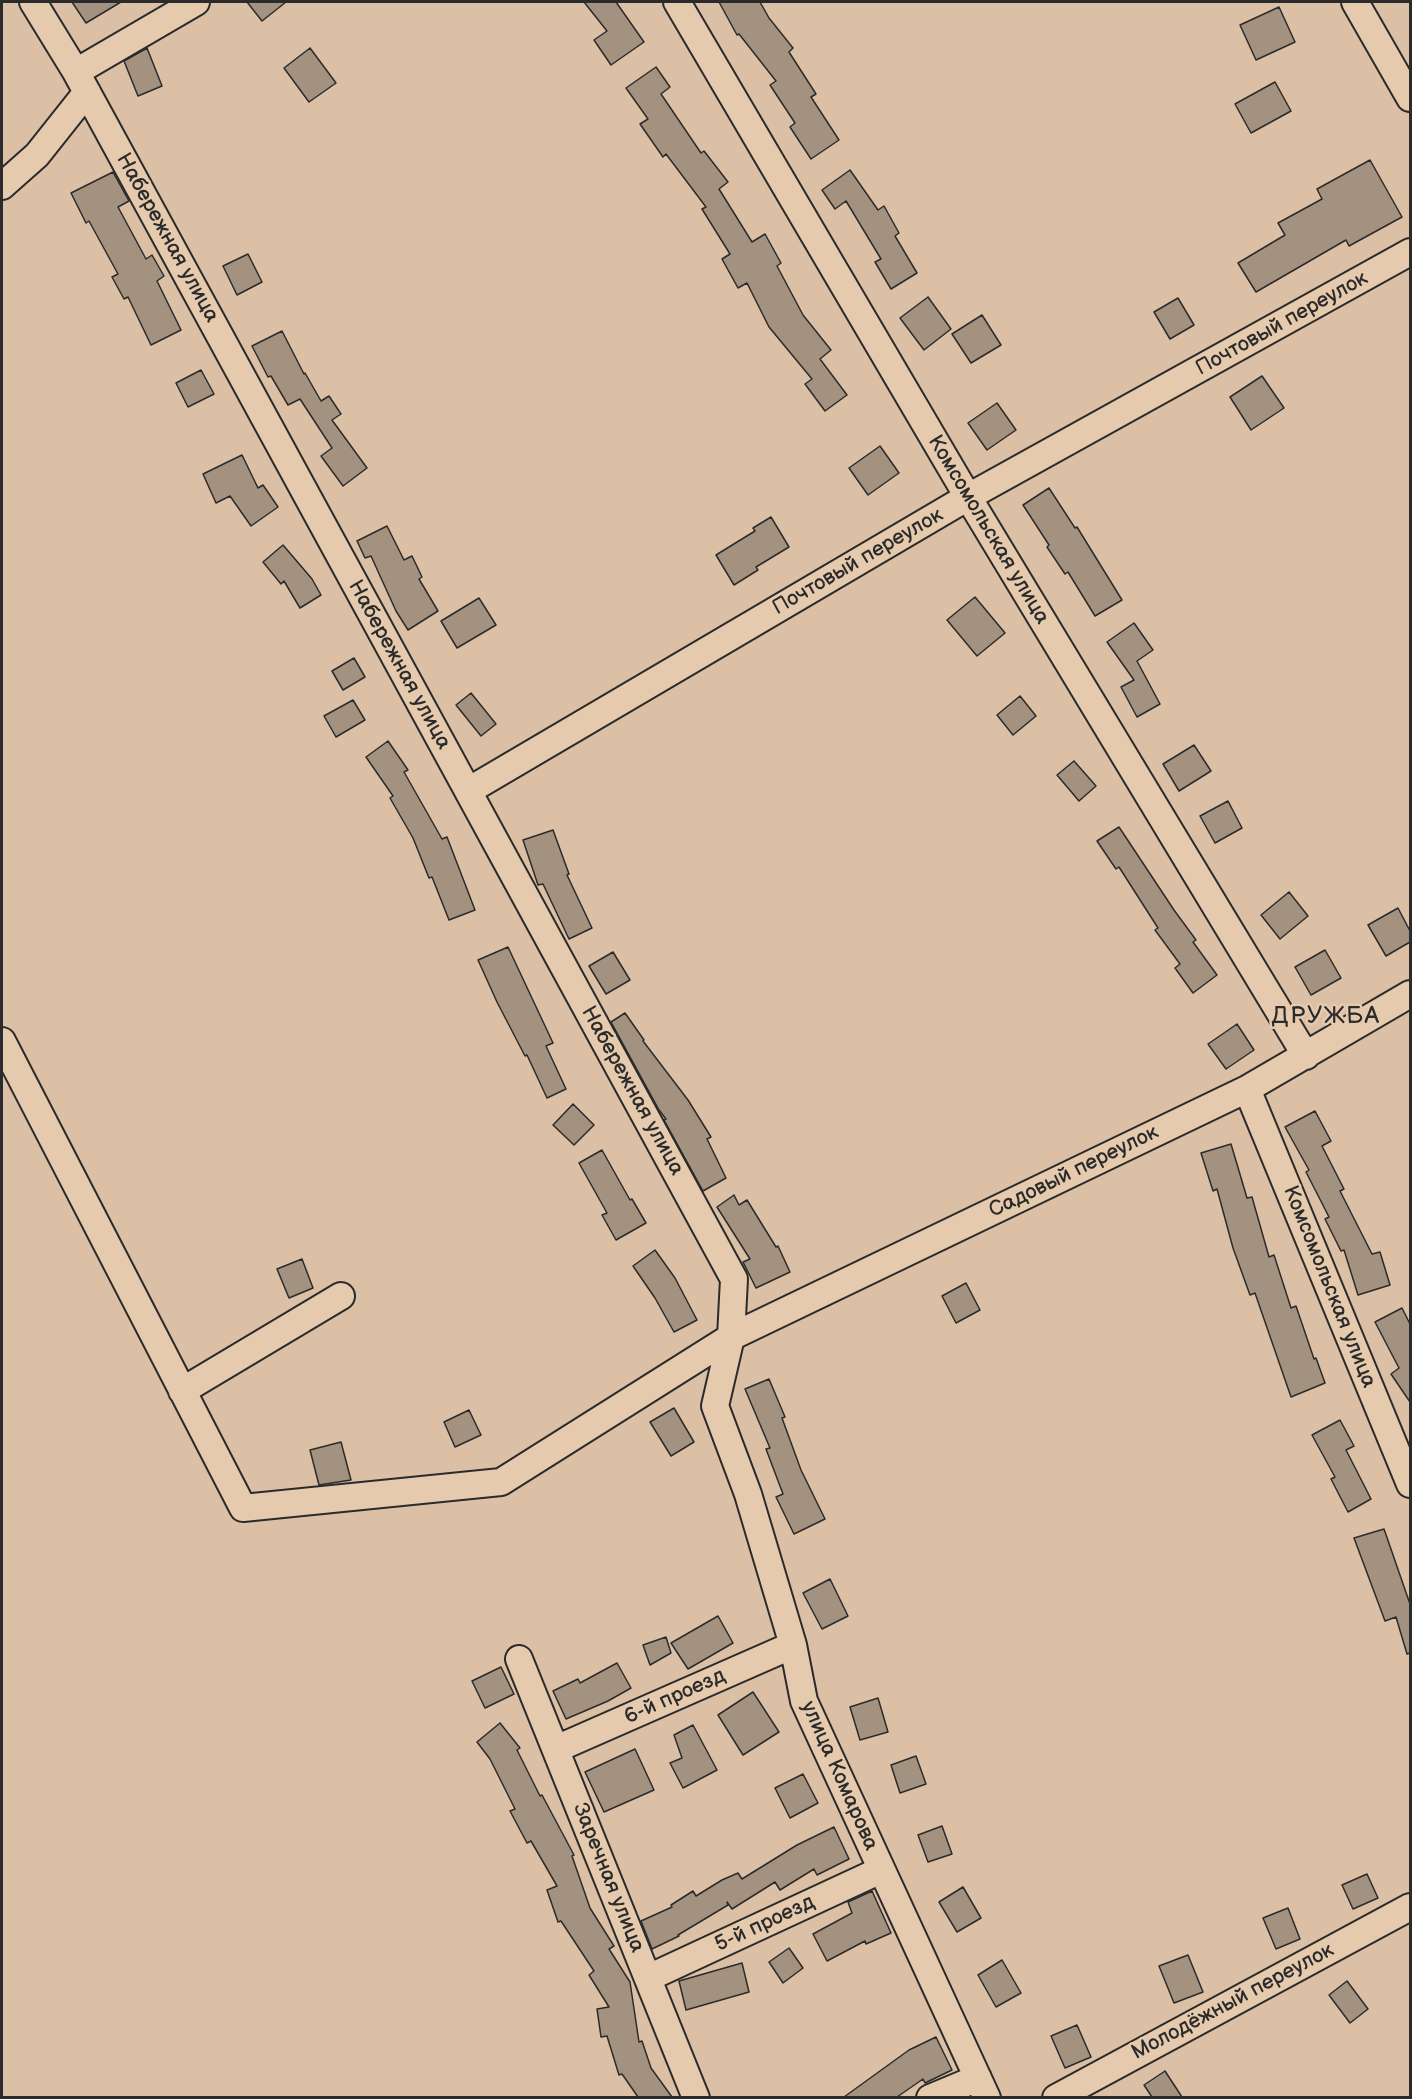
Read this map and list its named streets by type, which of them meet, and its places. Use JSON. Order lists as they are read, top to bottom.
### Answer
{
  "streets": {
    "street": [
      "Набережная улица",
      "Почтовый переулок",
      "Комсомольская улица",
      "Садовый переулок",
      "6-й проезд",
      "улица Комарова",
      "Заречная улица",
      "5-й проезд",
      "Молодёжный переулок"
    ]
  },
  "crossings": [
    ["Набережная улица", "Почтовый переулок"],
    ["Набережная улица", "Садовый переулок"],
    ["Набережная улица", "улица Комарова"],
    ["Почтовый переулок", "Комсомольская улица"],
    ["Комсомольская улица", "Садовый переулок"],
    ["Садовый переулок", "улица Комарова"],
    ["6-й проезд", "улица Комарова"],
    ["6-й проезд", "Заречная улица"],
    ["улица Комарова", "5-й проезд"],
    ["Заречная улица", "5-й проезд"]
  ],
  "districts": ["ДРУЖБА"]
}
